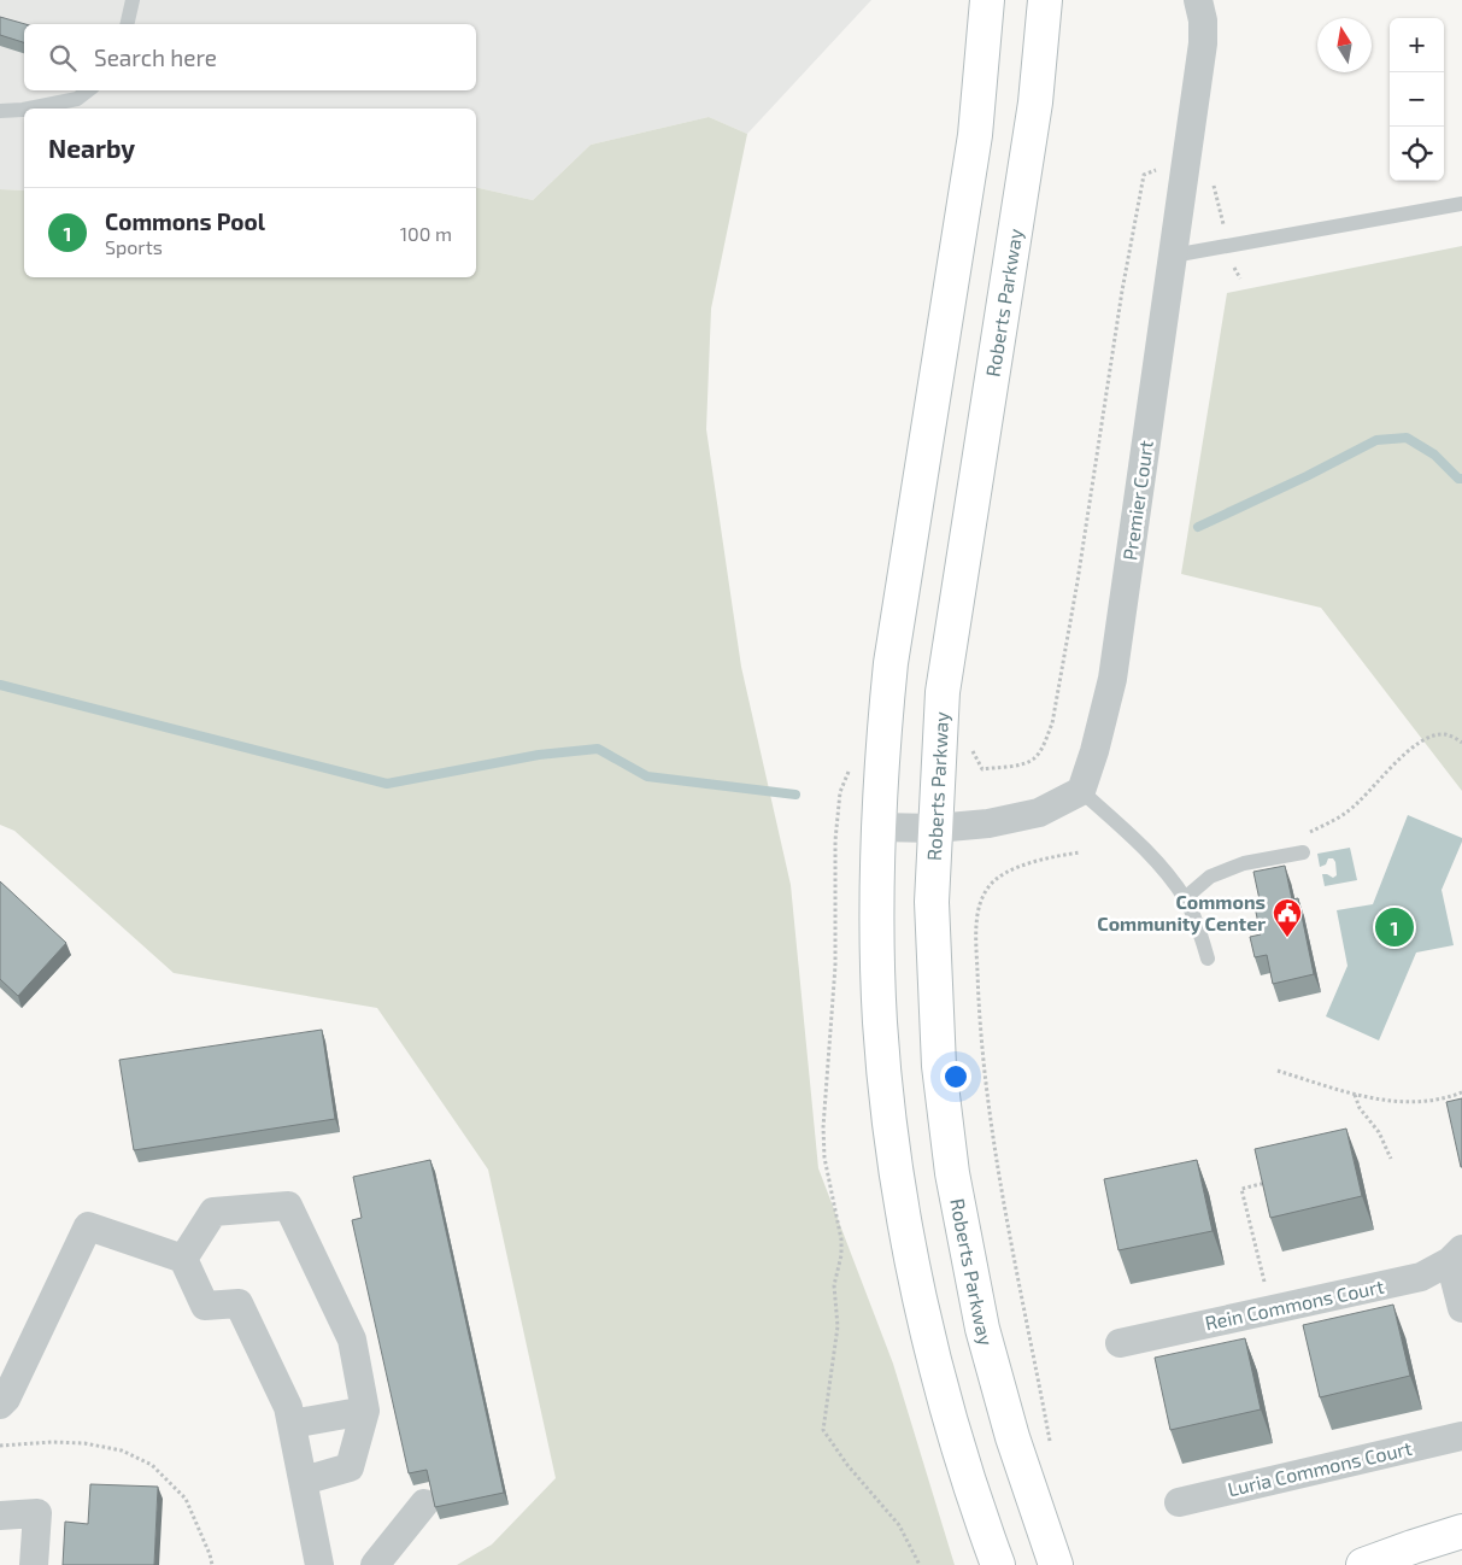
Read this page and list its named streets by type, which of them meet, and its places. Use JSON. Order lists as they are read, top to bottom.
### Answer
{
  "streets": {
    "main road": ["Roberts Parkway"],
    "street": ["Premier Court", "Rein Commons Court", "Luria Commons Court"]
  },
  "places": {
    "public building": ["Commons Community Center"]
  },
  "north": "top",
  "page": {
    "map_buttons": ["+", "−"],
    "search": "Search here",
    "heading": "Nearby",
    "list": [
      {
        "mark": "1",
        "name": "Commons Pool",
        "note": "Sports",
        "value": "100 m"
      }
    ],
    "pins": "1"
  }
}
